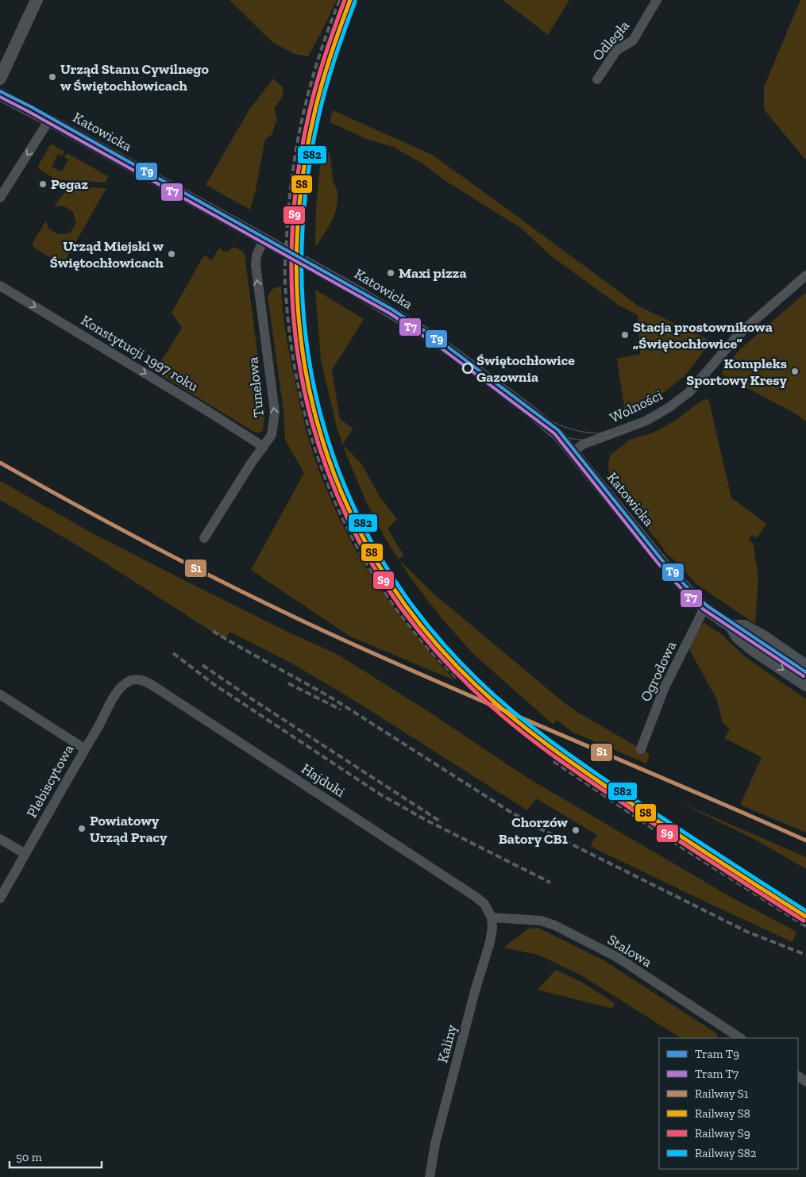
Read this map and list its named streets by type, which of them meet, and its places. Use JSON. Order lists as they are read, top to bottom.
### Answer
{
  "streets": {
    "street": [
      "Odległa",
      "Katowicka",
      "Konstytucji 1997 roku",
      "Tunelowa",
      "Wolności",
      "Ogrodowa",
      "Hajduki",
      "Plebiscytowa",
      "Stalowa",
      "Kaliny"
    ]
  },
  "crossings": [
    ["Katowicka", "Tunelowa"],
    ["Katowicka", "Wolności"],
    ["Katowicka", "Ogrodowa"],
    ["Konstytucji 1997 roku", "Tunelowa"],
    ["Hajduki", "Plebiscytowa"],
    ["Hajduki", "Stalowa"],
    ["Hajduki", "Kaliny"],
    ["Stalowa", "Kaliny"]
  ],
  "one_way": ["Konstytucji 1997 roku", "Tunelowa"],
  "places": [
    "Urząd Stanu Cywilnego w Świętochłowicach",
    "Pegaz",
    "Urząd Miejski w Świętochłowicach",
    "Maxi pizza",
    "Stacja prostownikowa „Świętochłowice”",
    "Świętochłowice Gazownia",
    "Kompleks Sportowy Kresy",
    "Powiatowy Urząd Pracy",
    "Chorzów Batory CB1"
  ],
  "lines": [
    "rail line S8",
    "rail line S9",
    "rail line S82",
    "tram line T9",
    "tram line T7",
    "rail line S1"
  ],
  "legend": [
    "Tram T9",
    "Tram T7",
    "Railway S1",
    "Railway S8",
    "Railway S9",
    "Railway S82"
  ],
  "scale_bar": "50 m"
}
